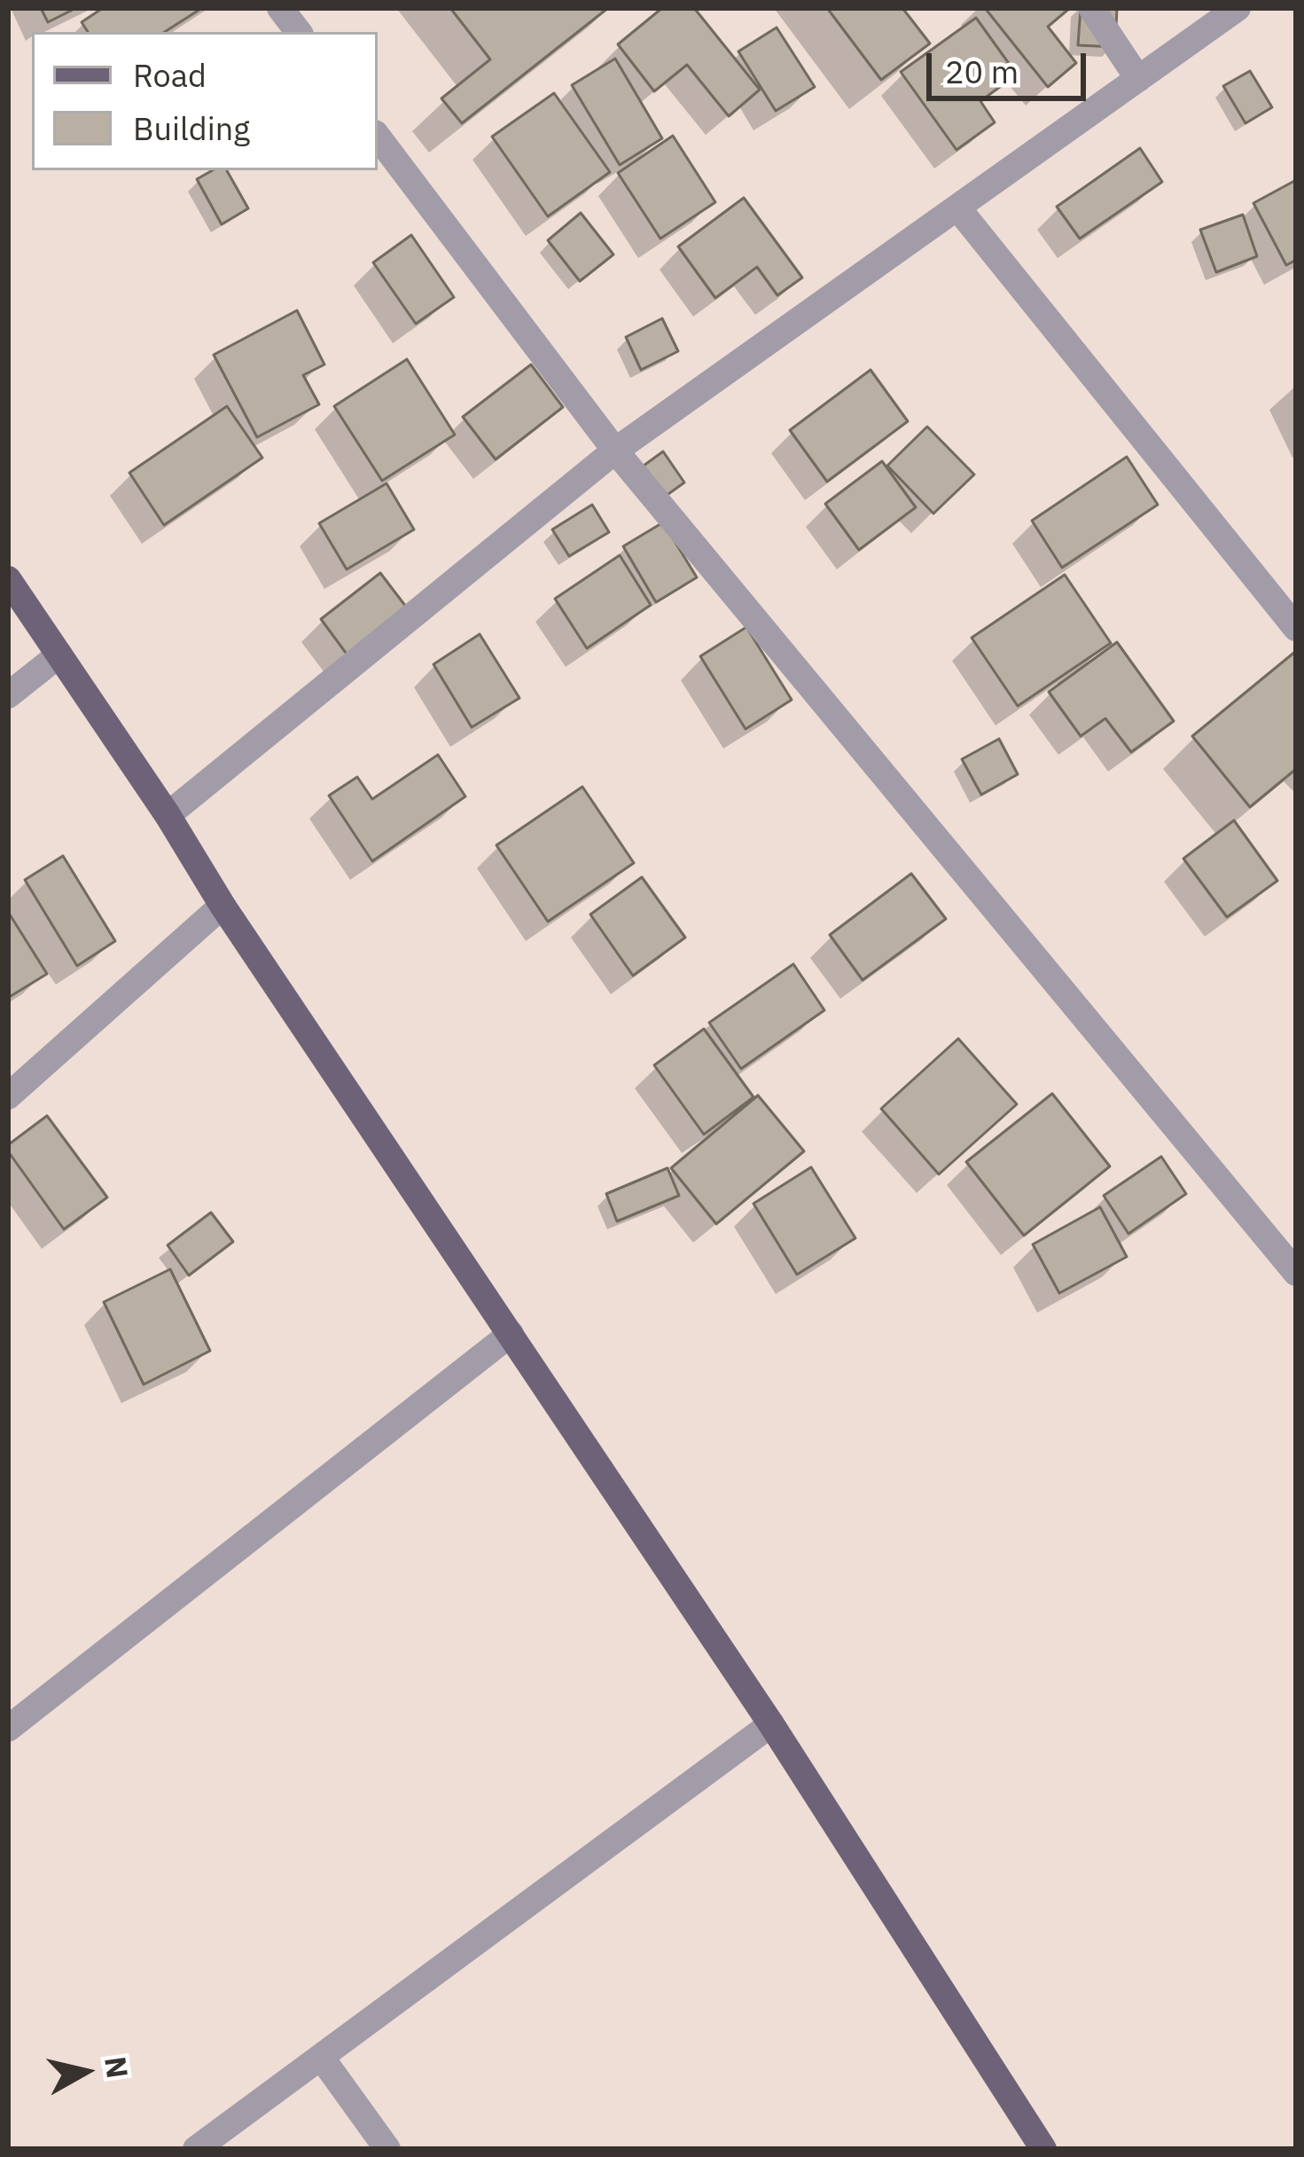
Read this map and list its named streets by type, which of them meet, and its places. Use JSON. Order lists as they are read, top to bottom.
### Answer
{
  "legend": ["Road", "Building"],
  "scale_bar": "20 m",
  "north": "right"
}
